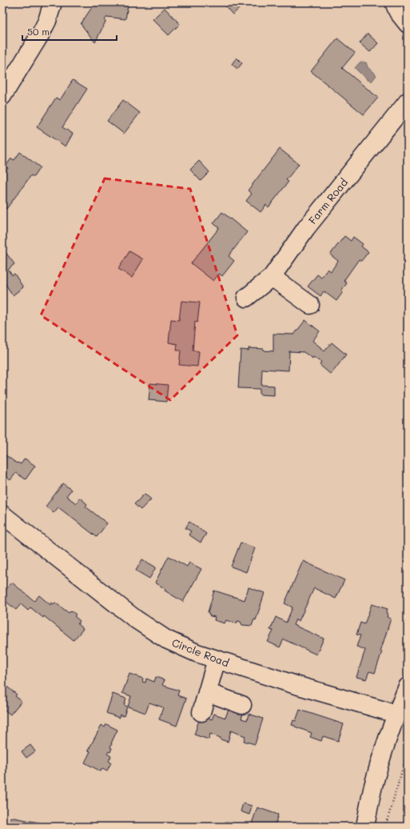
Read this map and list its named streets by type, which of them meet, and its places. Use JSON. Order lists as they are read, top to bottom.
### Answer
{
  "streets": {
    "street": ["Farm Road", "Circle Road"]
  },
  "scale_bar": "50 m"
}
